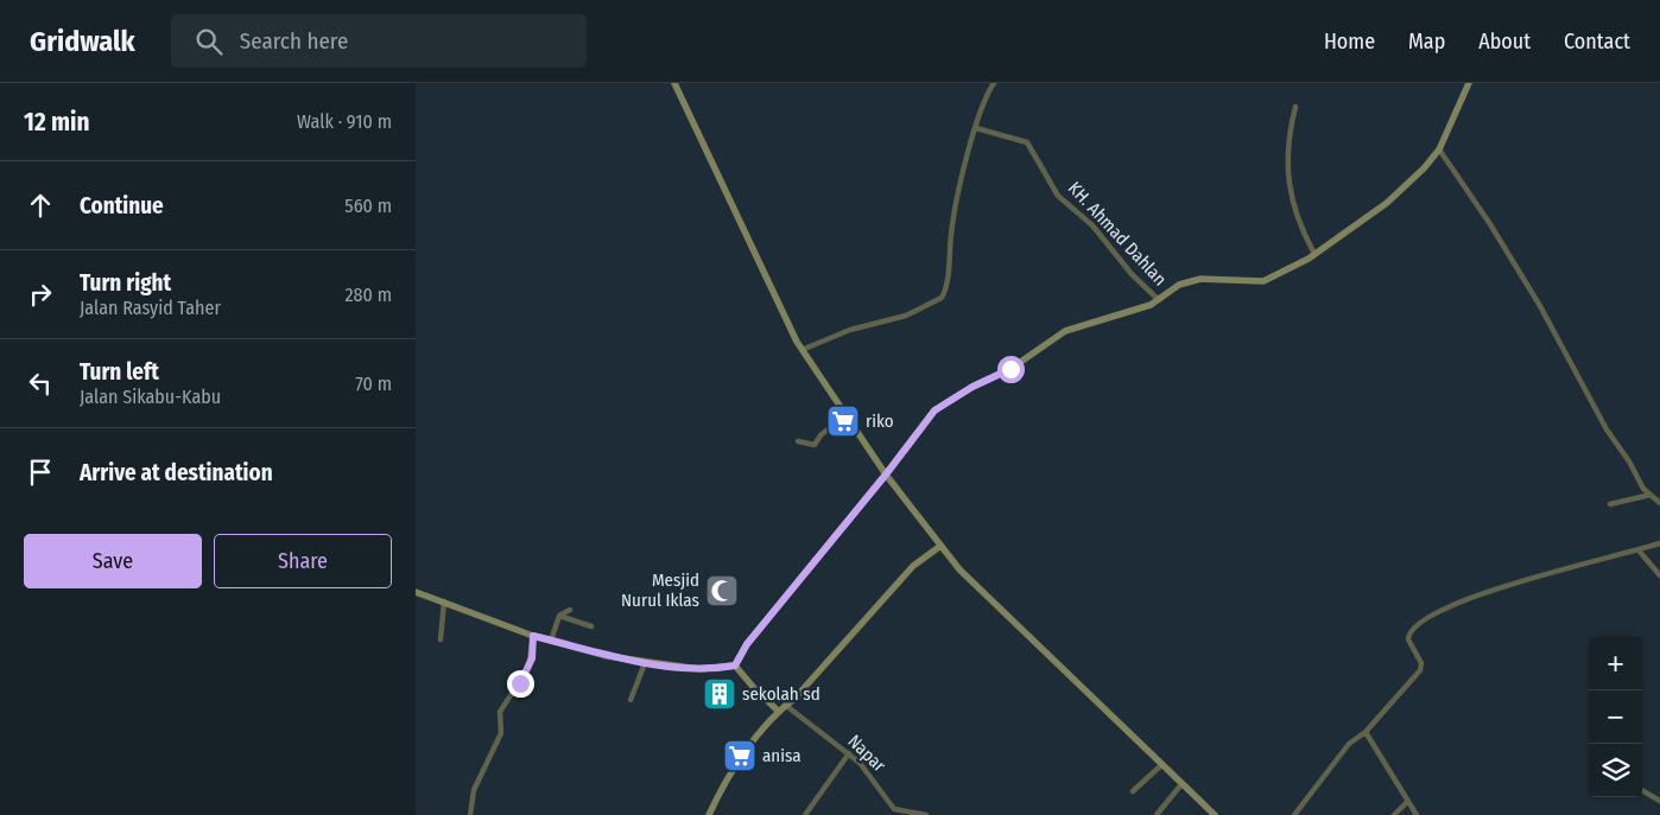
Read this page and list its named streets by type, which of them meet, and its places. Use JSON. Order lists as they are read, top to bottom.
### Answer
{
  "streets": {
    "street": ["KH. Ahmad Dahlan", "Napar"]
  },
  "places": {
    "supermarket": ["riko", "anisa"],
    "mosque": ["Mesjid Nurul Iklas"],
    "building": ["sekolah sd"]
  },
  "page": {
    "header": "Gridwalk",
    "search": "Search here",
    "nav": [
      "Home",
      "Map",
      "About",
      "Contact"
    ],
    "heading": ["12 min", "Walk · 910 m"],
    "list": [
      ["Continue", "560 m"],
      ["Turn right", "Jalan Rasyid Taher", "280 m"],
      ["Turn left", "Jalan Sikabu-Kabu", "70 m"],
      "Arrive at destination"
    ],
    "buttons": ["Save", "Share"],
    "map_buttons": ["+", "−"]
  }
}
